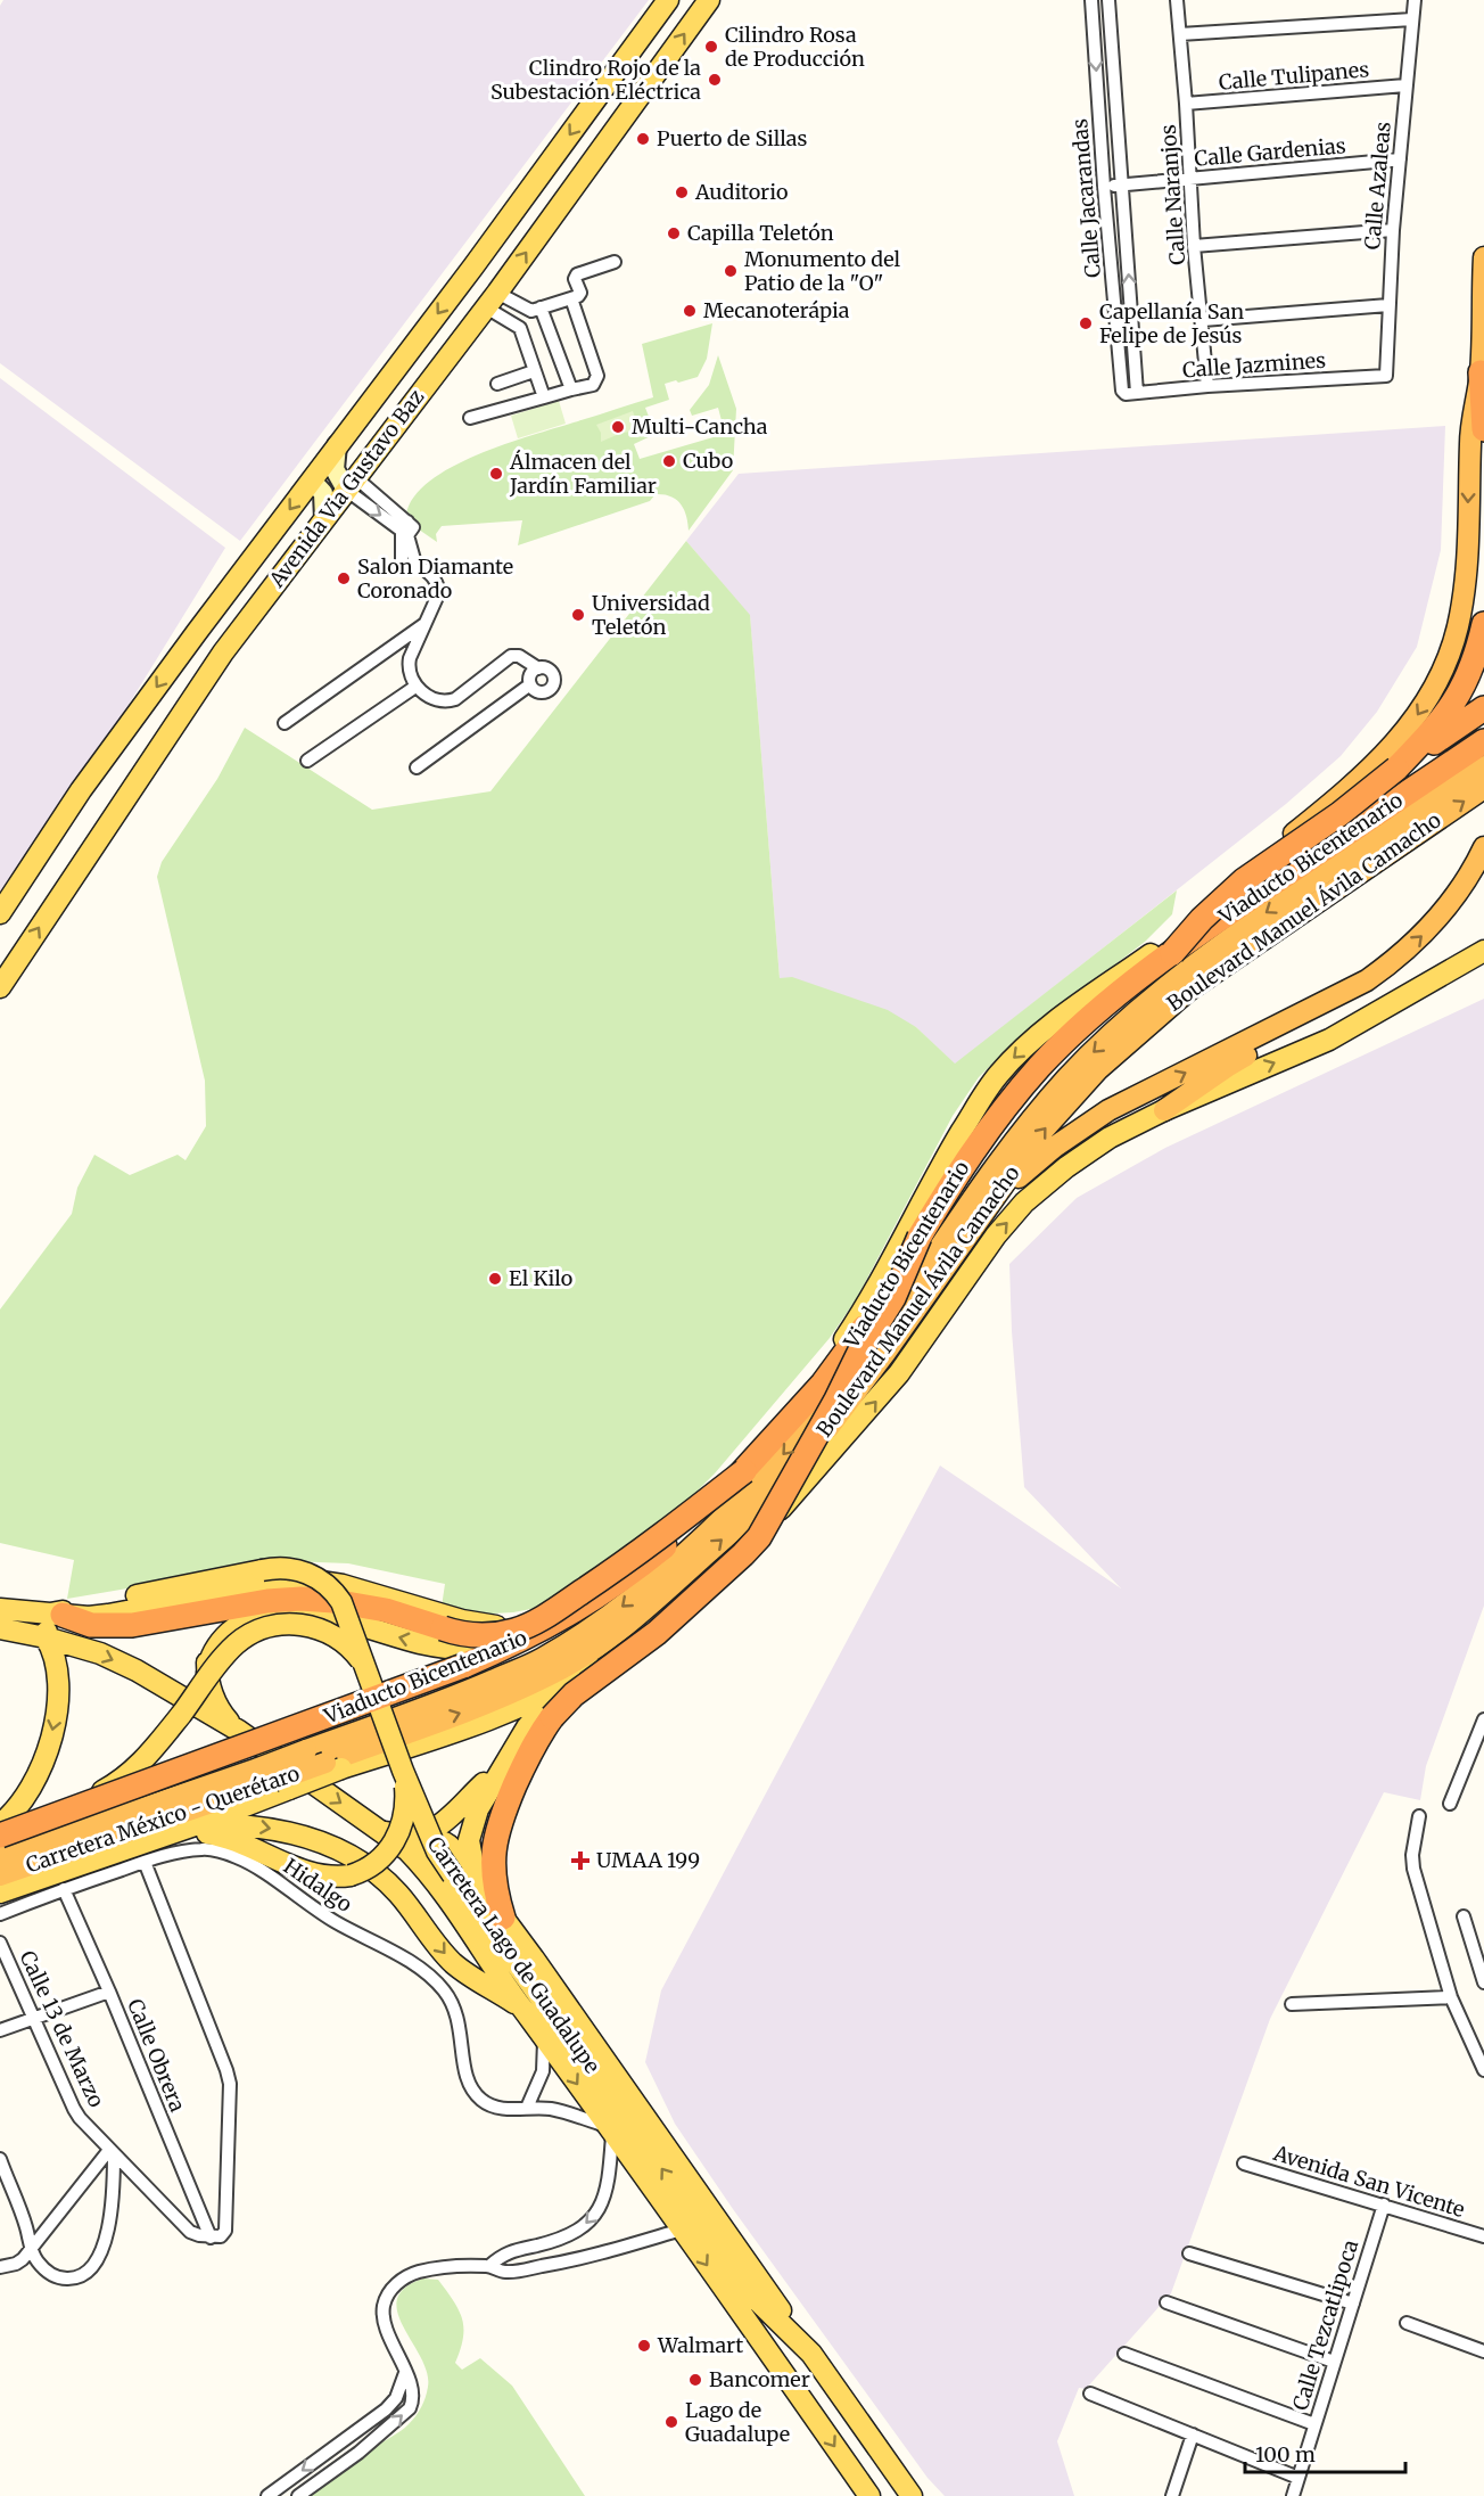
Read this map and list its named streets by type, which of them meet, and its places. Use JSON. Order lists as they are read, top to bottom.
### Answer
{
  "streets": {
    "highway": ["Viaducto Bicentenario", "Boulevard Manuel Ávila Camacho", "Carretera México - Querétaro"],
    "main road": ["Avenida Via Gustavo Baz", "Carretera Lago de Guadalupe"],
    "street": [
      "Calle Tulipanes",
      "Calle Gardenias",
      "Calle Azaleas",
      "Calle Naranjos",
      "Calle Jacarandas",
      "Calle Jazmines",
      "Hidalgo",
      "Calle 13 de Marzo",
      "Calle Obrera",
      "Avenida San Vicente",
      "Calle Tezcatlipoca"
    ]
  },
  "crossings": [
    ["Calle Tulipanes", "Calle Azaleas"],
    ["Calle Tulipanes", "Calle Naranjos"],
    ["Calle Gardenias", "Calle Azaleas"],
    ["Calle Gardenias", "Calle Naranjos"],
    ["Calle Gardenias", "Calle Jacarandas"],
    ["Calle Azaleas", "Calle Jazmines"],
    ["Calle Naranjos", "Calle Jazmines"],
    ["Calle Jacarandas", "Calle Jazmines"],
    ["Boulevard Manuel Ávila Camacho", "Carretera México - Querétaro"],
    ["Boulevard Manuel Ávila Camacho", "Carretera Lago de Guadalupe"],
    ["Hidalgo", "Carretera Lago de Guadalupe"],
    ["Hidalgo", "Calle Obrera"],
    ["Calle 13 de Marzo", "Calle Obrera"],
    ["Avenida San Vicente", "Calle Tezcatlipoca"]
  ],
  "places": {
    "other": [
      "Cilindro Rosa de Producción",
      "Clindro Rojo de la Subestación Eléctrica",
      "Puerto de Sillas",
      "Auditorio",
      "Capilla Teletón",
      "Monumento del Patio de la \"O\"",
      "Mecanoterápia",
      "Capellanía San Felipe de Jesús",
      "Multi-Cancha",
      "Cubo",
      "Álmacen del Jardín Familiar",
      "Salon Diamante Coronado",
      "Universidad Teletón",
      "El Kilo",
      "Walmart",
      "Bancomer",
      "Lago de Guadalupe"
    ],
    "health": ["UMAA 199"]
  },
  "scale_bar": "100 m"
}
